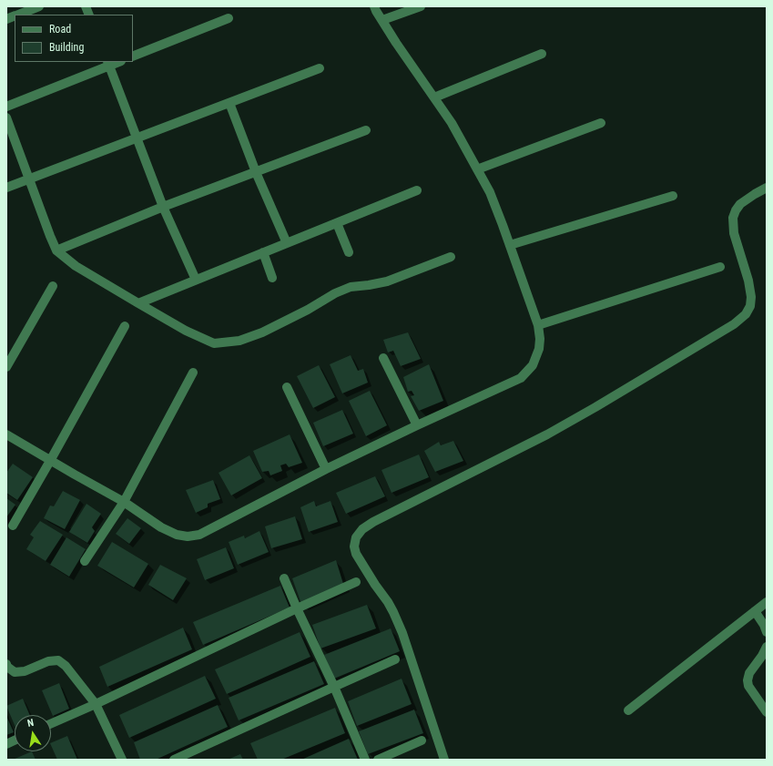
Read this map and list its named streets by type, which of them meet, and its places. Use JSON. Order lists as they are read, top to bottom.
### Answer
{
  "legend": ["Road", "Building"],
  "north": "top"
}
